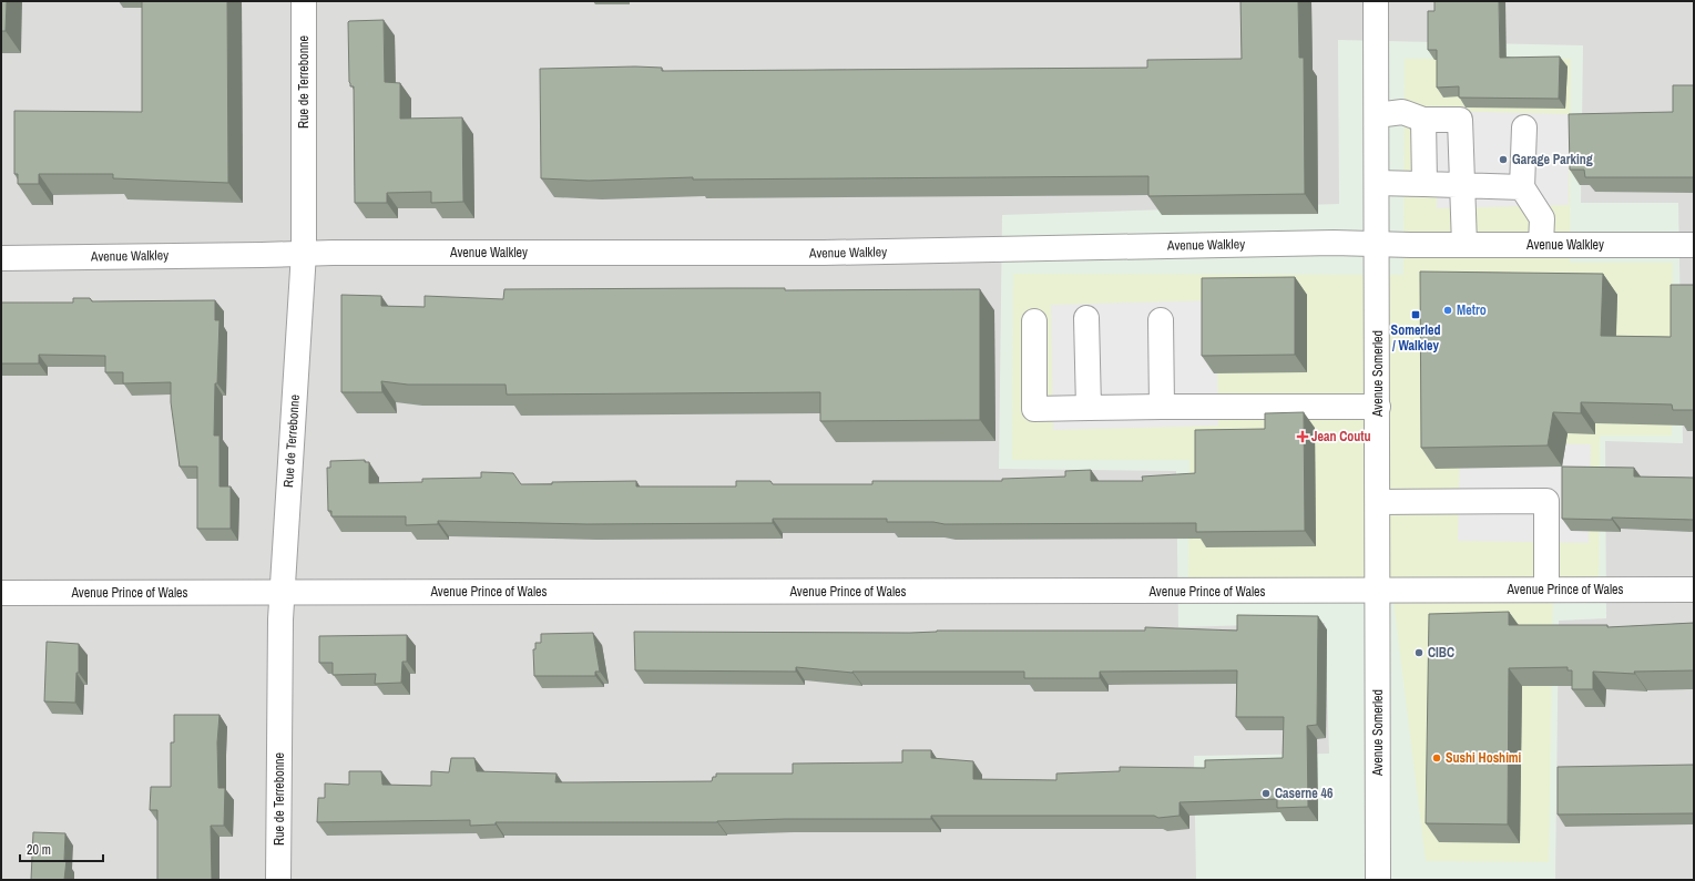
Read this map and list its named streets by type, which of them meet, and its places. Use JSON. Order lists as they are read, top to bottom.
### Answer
{
  "streets": {
    "street": [
      "Rue de Terrebonne",
      "Avenue Walkley",
      "Avenue Somerled",
      "Avenue Prince of Wales"
    ]
  },
  "crossings": [
    ["Rue de Terrebonne", "Avenue Walkley"],
    ["Rue de Terrebonne", "Avenue Prince of Wales"],
    ["Avenue Walkley", "Avenue Somerled"],
    ["Avenue Somerled", "Avenue Prince of Wales"]
  ],
  "places": {
    "other": [
      "Garage Parking",
      "Metro",
      "CIBC",
      "Sushi Hoshimi",
      "Caserne 46"
    ],
    "transit": ["Somerled / Walkley"],
    "health": ["Jean Coutu"]
  },
  "scale_bar": "20 m"
}
